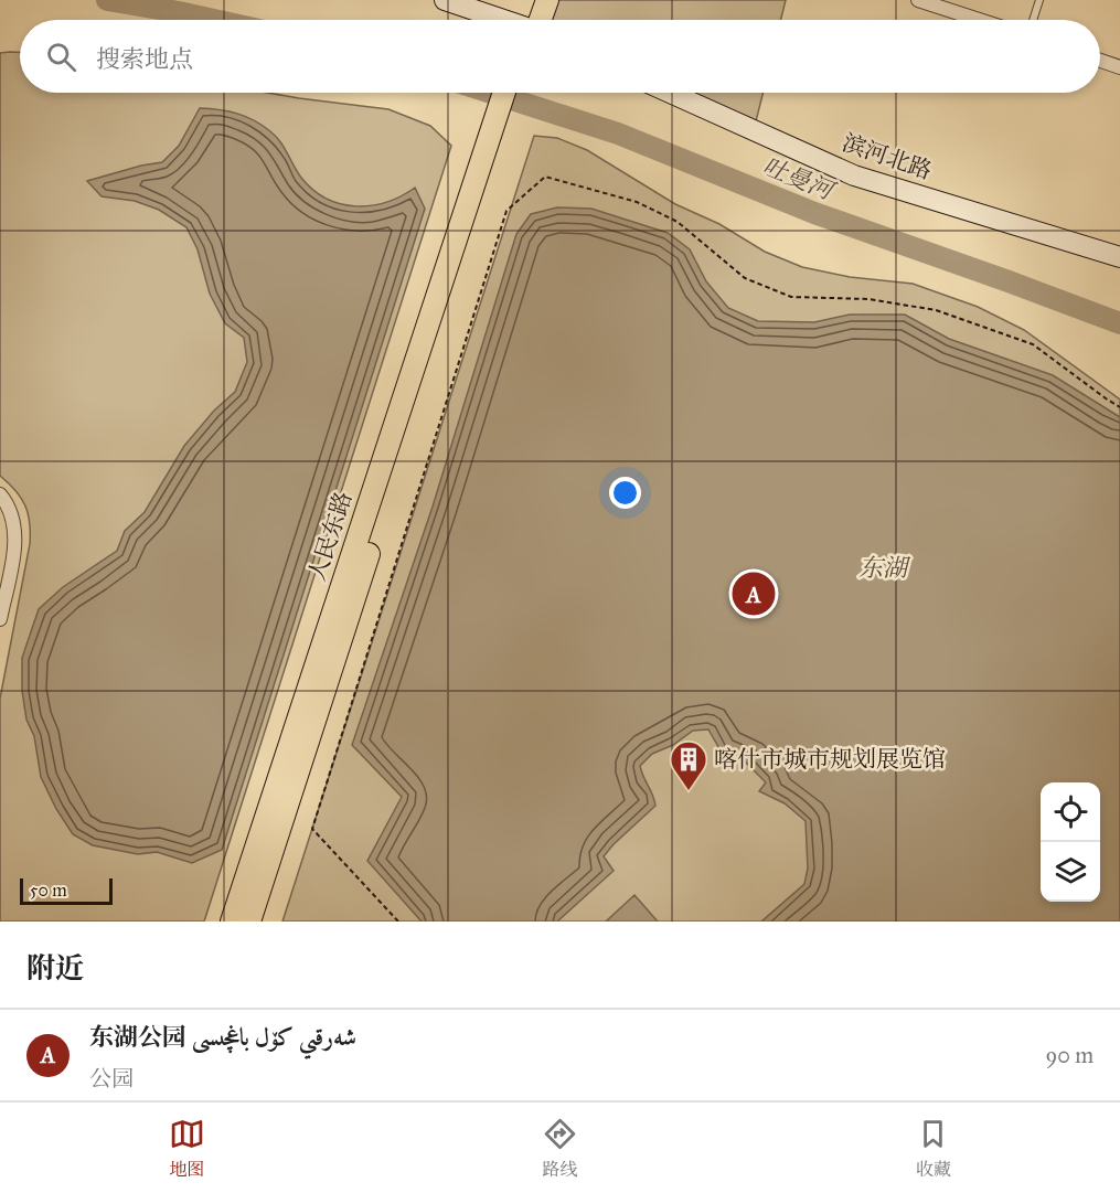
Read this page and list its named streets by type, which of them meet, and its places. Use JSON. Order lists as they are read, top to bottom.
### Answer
{
  "streets": {
    "main road": ["滨河北路", "人民东路"]
  },
  "water": ["吐曼河", "东湖"],
  "places": {
    "building": ["喀什市城市规划展览馆"]
  },
  "scale_bar": "50 m",
  "page": {
    "search": "搜索地点",
    "pins": "A",
    "scale": "50 m",
    "heading": "附近",
    "list": [
      {
        "mark": "A",
        "name": "东湖公园 شەرقىي كۆل باغچىسى",
        "note": "公园",
        "value": "90 m"
      }
    ],
    "nav": ["地图", "路线", "收藏"]
  }
}
